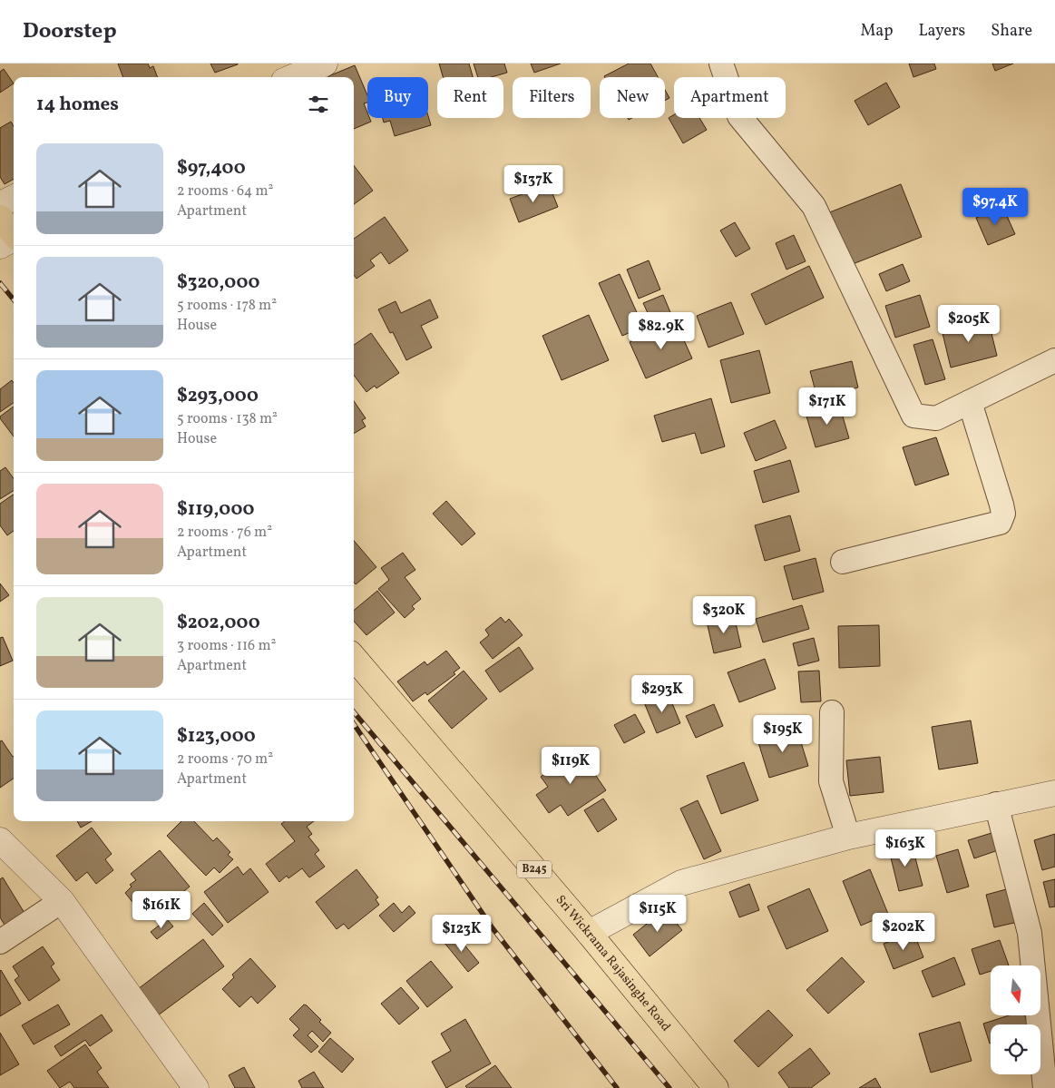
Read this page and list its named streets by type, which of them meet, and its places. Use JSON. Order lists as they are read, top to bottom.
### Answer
{
  "streets": {
    "main road": ["B245", "Sri Wickrama Rajasinghe Road"]
  },
  "north": "bottom",
  "page": {
    "header": "Doorstep",
    "nav": ["Map", "Layers", "Share"],
    "chip": [
      "Buy",
      "Rent",
      "Filters",
      "New",
      "Apartment"
    ],
    "heading": "14 homes",
    "list": [
      {
        "name": "$97,400",
        "note": "2 rooms · 64 m² · Apartment"
      },
      {
        "name": "$320,000",
        "note": "5 rooms · 178 m² · House"
      },
      {
        "name": "$293,000",
        "note": "5 rooms · 138 m² · House"
      },
      {
        "name": "$119,000",
        "note": "2 rooms · 76 m² · Apartment"
      },
      {
        "name": "$202,000",
        "note": "3 rooms · 116 m² · Apartment"
      },
      {
        "name": "$123,000",
        "note": "2 rooms · 70 m² · Apartment"
      }
    ],
    "price": [
      "$137K",
      "$97.4K",
      "$205K",
      "$82.9K",
      "$171K",
      "$320K",
      "$293K",
      "$195K",
      "$119K",
      "$163K",
      "$161K",
      "$115K",
      "$202K",
      "$123K"
    ]
  }
}
